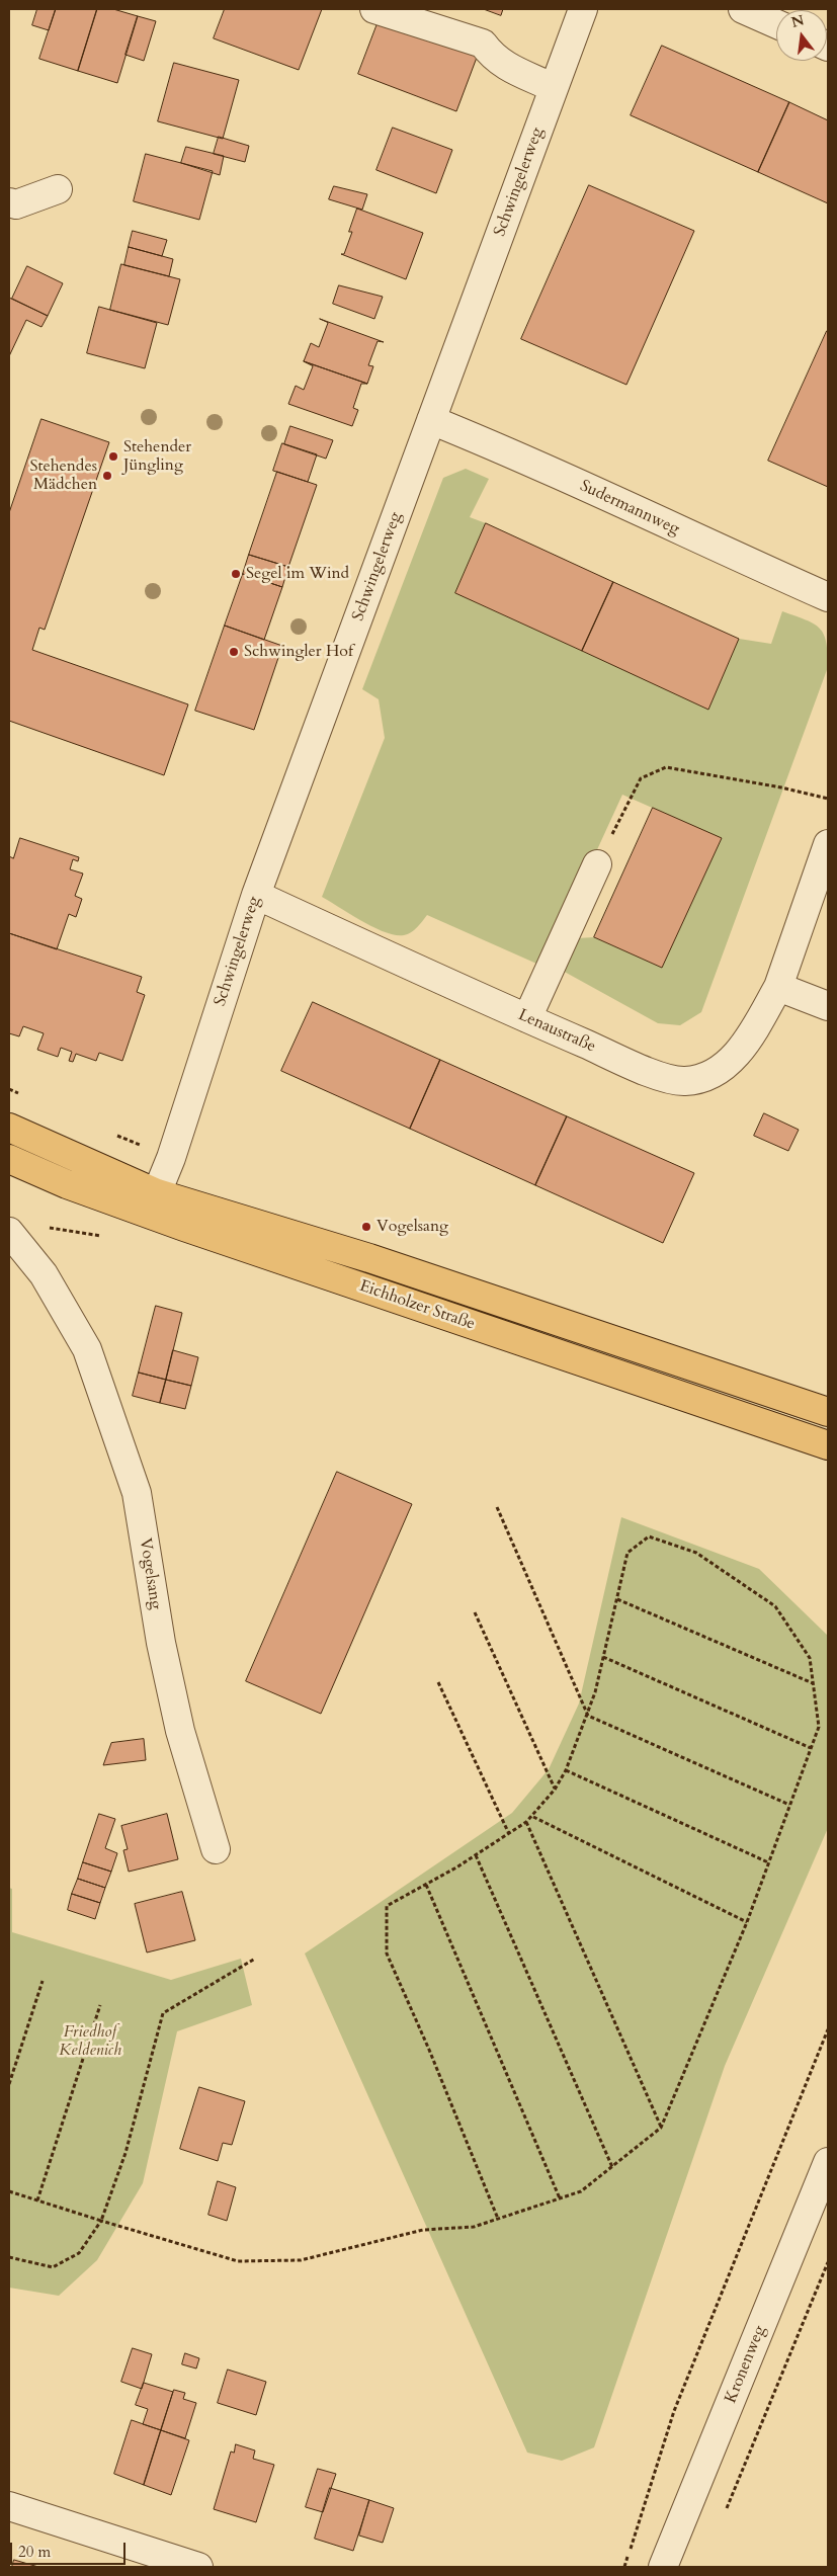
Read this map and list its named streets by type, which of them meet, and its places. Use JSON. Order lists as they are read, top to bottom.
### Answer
{
  "streets": {
    "main road": ["Eichholzer Straße"],
    "street": [
      "Schwingelerweg",
      "Sudermannweg",
      "Lenaustraße",
      "Vogelsang",
      "Kronenweg"
    ]
  },
  "crossings": [
    ["Schwingelerweg", "Sudermannweg"],
    ["Schwingelerweg", "Lenaustraße"],
    ["Schwingelerweg", "Eichholzer Straße"]
  ],
  "parks": ["Friedhof Keldenich"],
  "places": [
    "Stehender Jüngling",
    "Stehendes Mädchen",
    "Segel im Wind",
    "Schwingler Hof",
    "Vogelsang"
  ],
  "scale_bar": "20 m",
  "north": "top"
}
